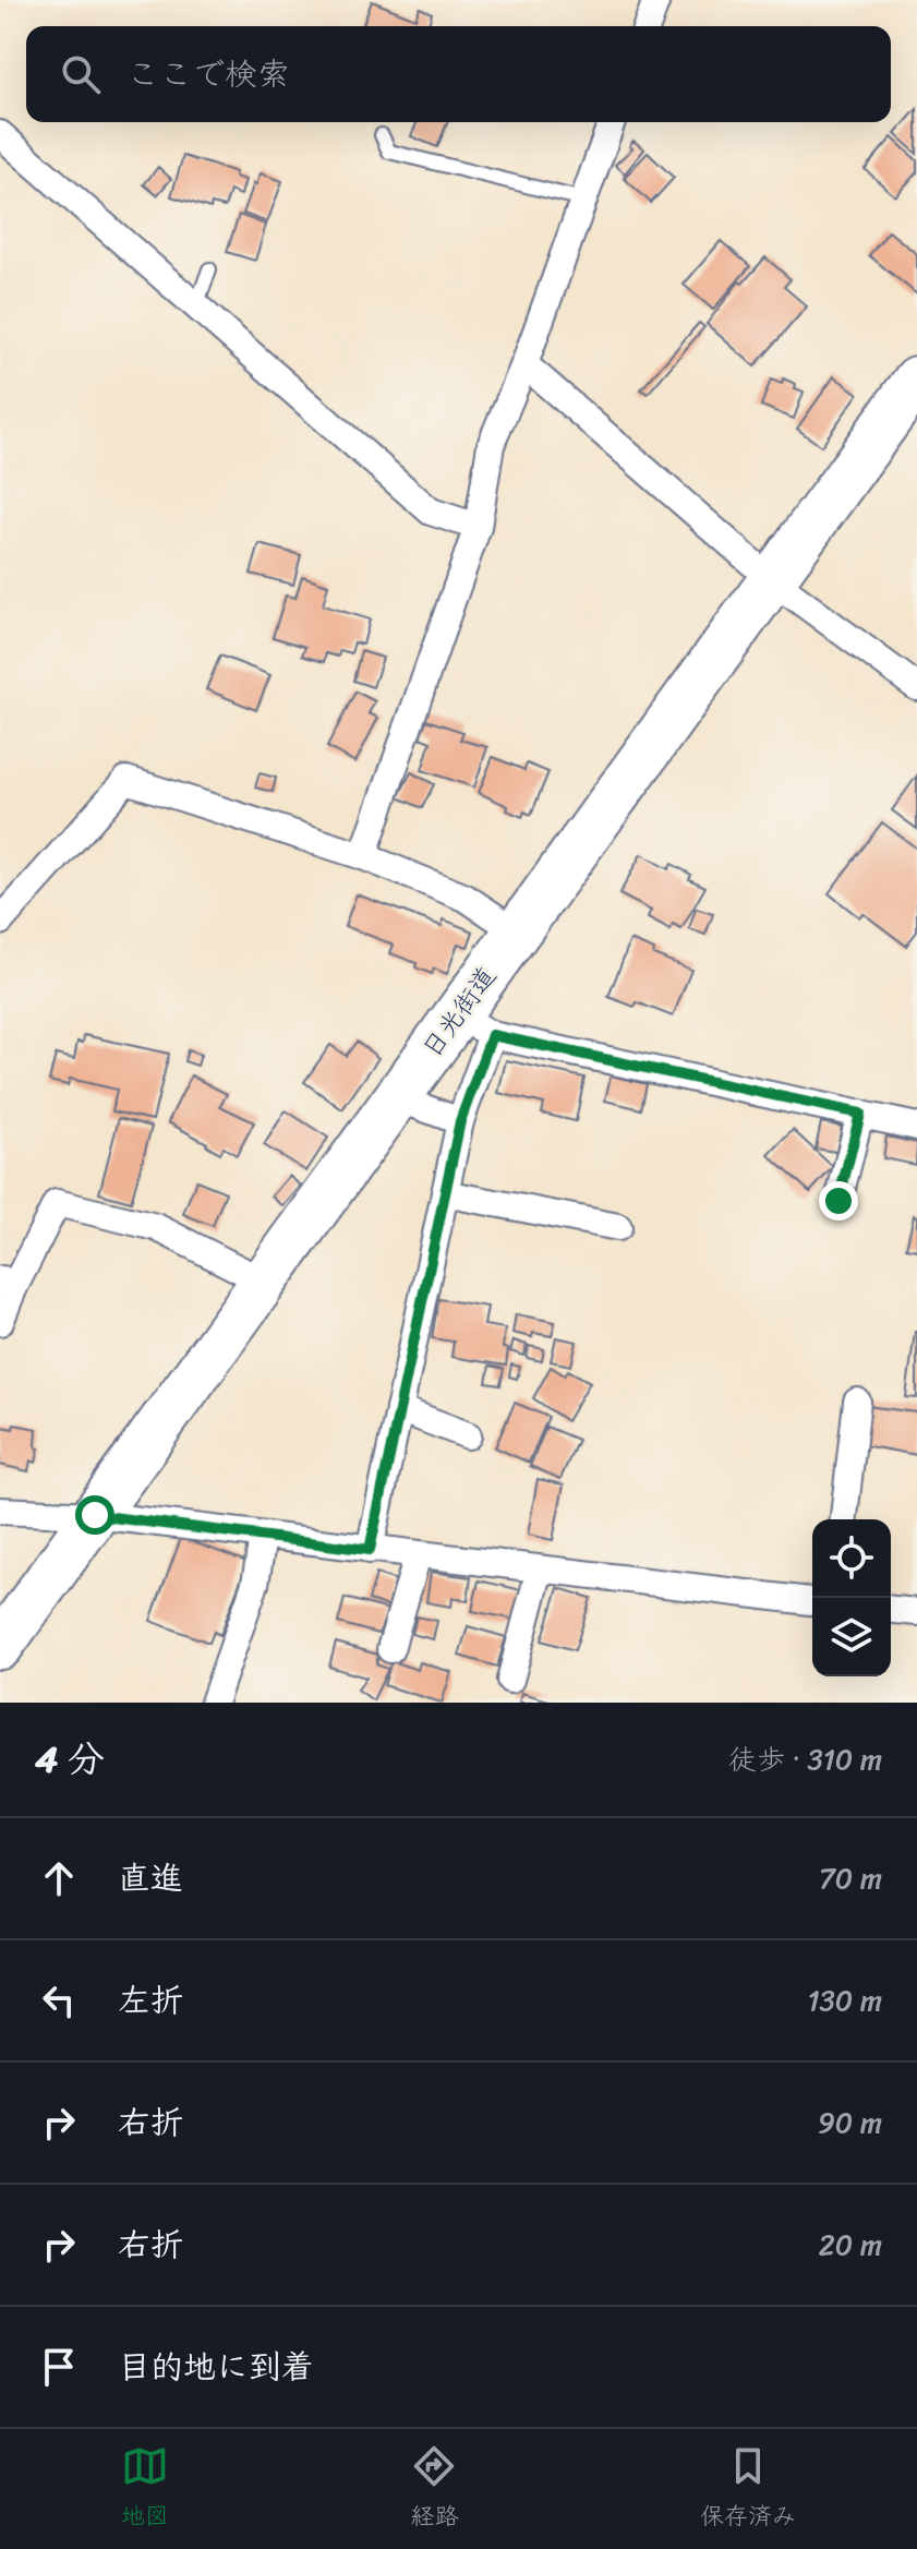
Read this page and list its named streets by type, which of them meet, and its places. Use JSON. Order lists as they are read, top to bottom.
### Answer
{
  "streets": {
    "highway": ["日光街道"]
  },
  "page": {
    "search": "ここで検索",
    "heading": ["4 分", "徒歩 · 310 m"],
    "list": [
      ["直進", "70 m"],
      ["左折", "130 m"],
      ["右折", "90 m"],
      ["右折", "20 m"],
      "目的地に到着"
    ],
    "nav": ["地図", "経路", "保存済み"]
  }
}
